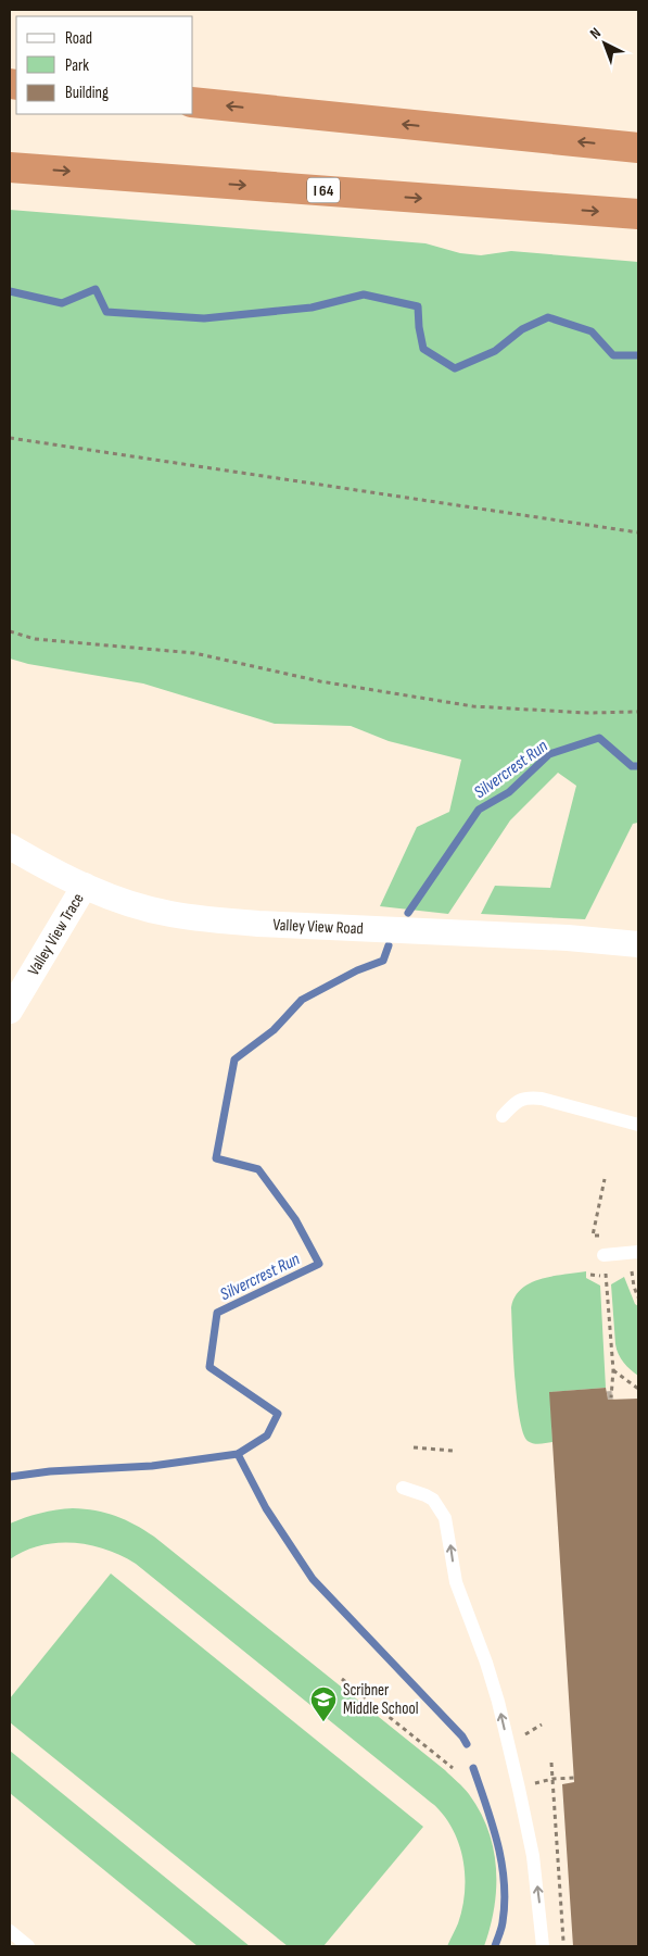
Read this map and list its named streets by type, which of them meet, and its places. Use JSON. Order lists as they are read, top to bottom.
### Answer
{
  "streets": {
    "highway": ["I 64"],
    "street": ["Valley View Road", "Valley View Trace"]
  },
  "crossings": [
    ["Valley View Road", "Valley View Trace"]
  ],
  "water": ["Silvercrest Run"],
  "places": {
    "school or university": ["Scribner Middle School"]
  },
  "legend": ["Road", "Park", "Building"],
  "north": "top left"
}
